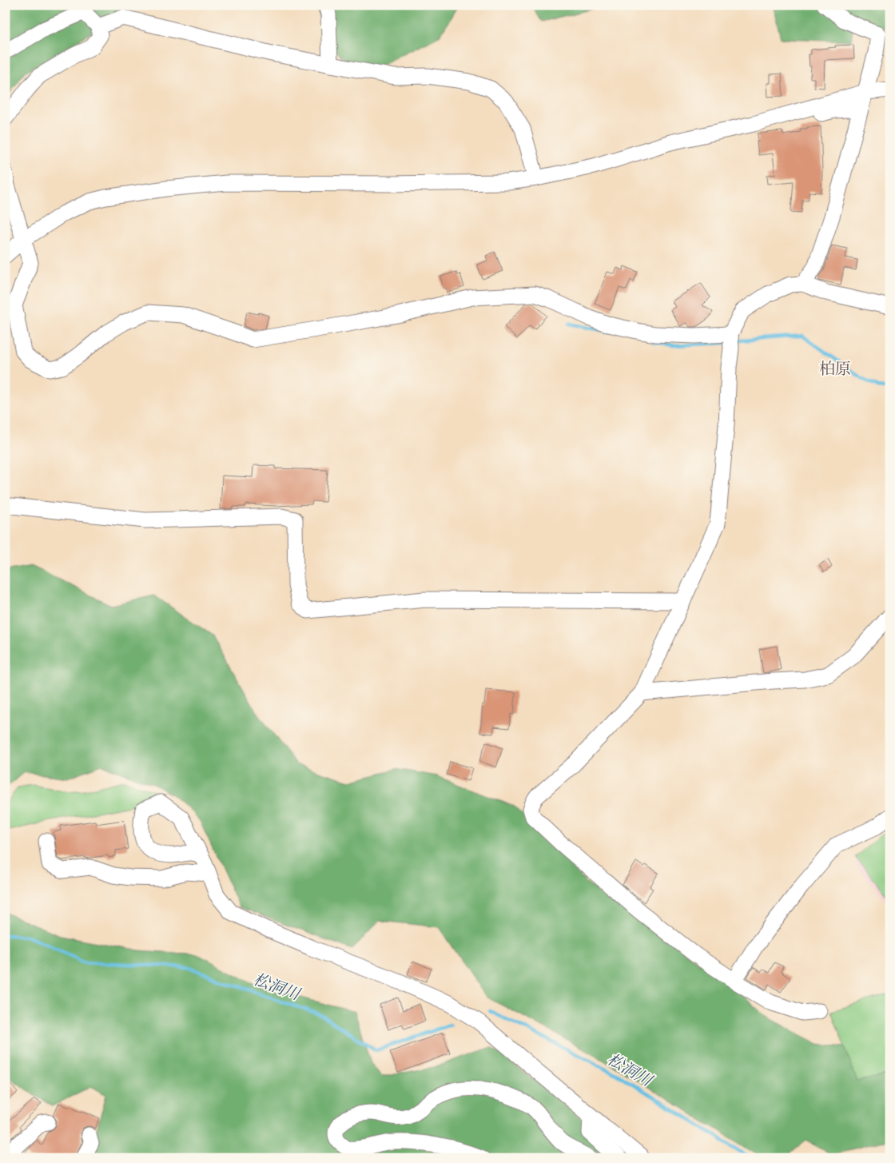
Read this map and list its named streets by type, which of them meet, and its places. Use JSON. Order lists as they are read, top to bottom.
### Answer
{
  "districts": ["柏原"],
  "water": ["松洞川"]
}
